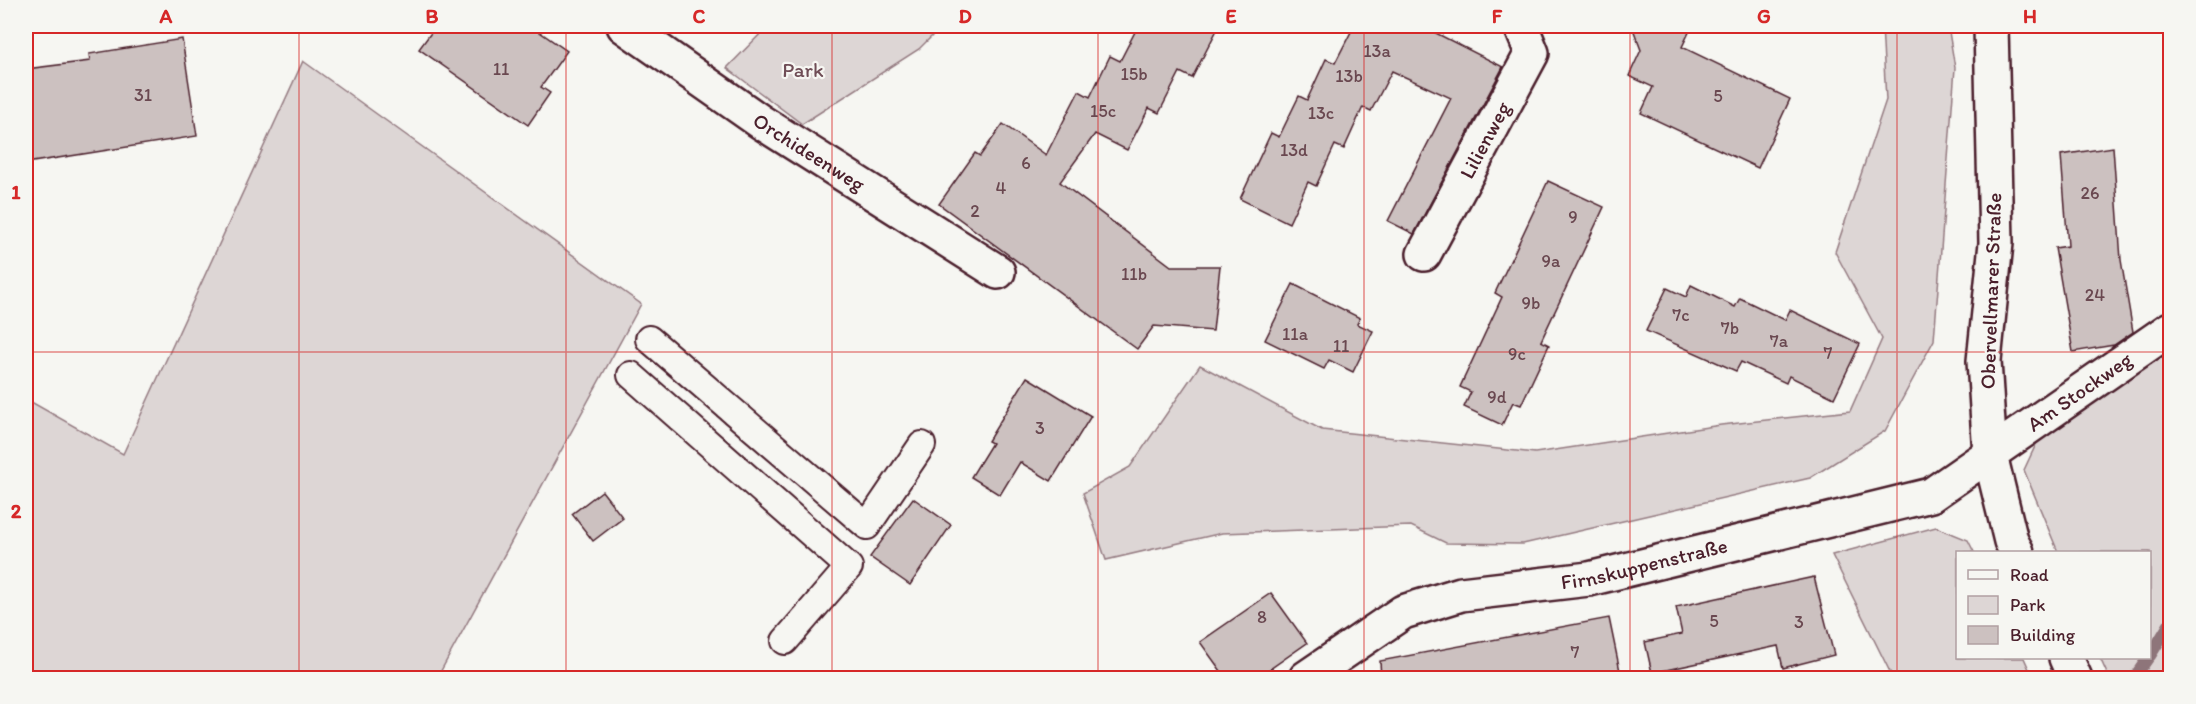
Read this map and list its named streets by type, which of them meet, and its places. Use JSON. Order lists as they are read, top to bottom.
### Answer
{
  "streets": {
    "street": [
      "Lilienweg",
      "Orchideenweg",
      "Obervellmarer Straße",
      "Am Stockweg",
      "Firnskuppenstraße"
    ]
  },
  "crossings": [
    ["Obervellmarer Straße", "Am Stockweg"],
    ["Obervellmarer Straße", "Firnskuppenstraße"],
    ["Am Stockweg", "Firnskuppenstraße"]
  ],
  "parks": ["Park"],
  "house_numbers": [
    "13a",
    "11",
    "15b",
    "13b",
    "31",
    "5",
    "15c",
    "13c",
    "13d",
    "6",
    "4",
    "26",
    "2",
    "9",
    "9a",
    "11b",
    "24",
    "9b",
    "7c",
    "7b",
    "11a",
    "7a",
    "11",
    "7",
    "9c",
    "9d",
    "3",
    "8",
    "5",
    "3",
    "7"
  ],
  "legend": ["Road", "Park", "Building"],
  "grid": {
    "columns": [
      "A",
      "B",
      "C",
      "D",
      "E",
      "F",
      "G",
      "H"
    ],
    "rows": ["1", "2"]
  }
}
